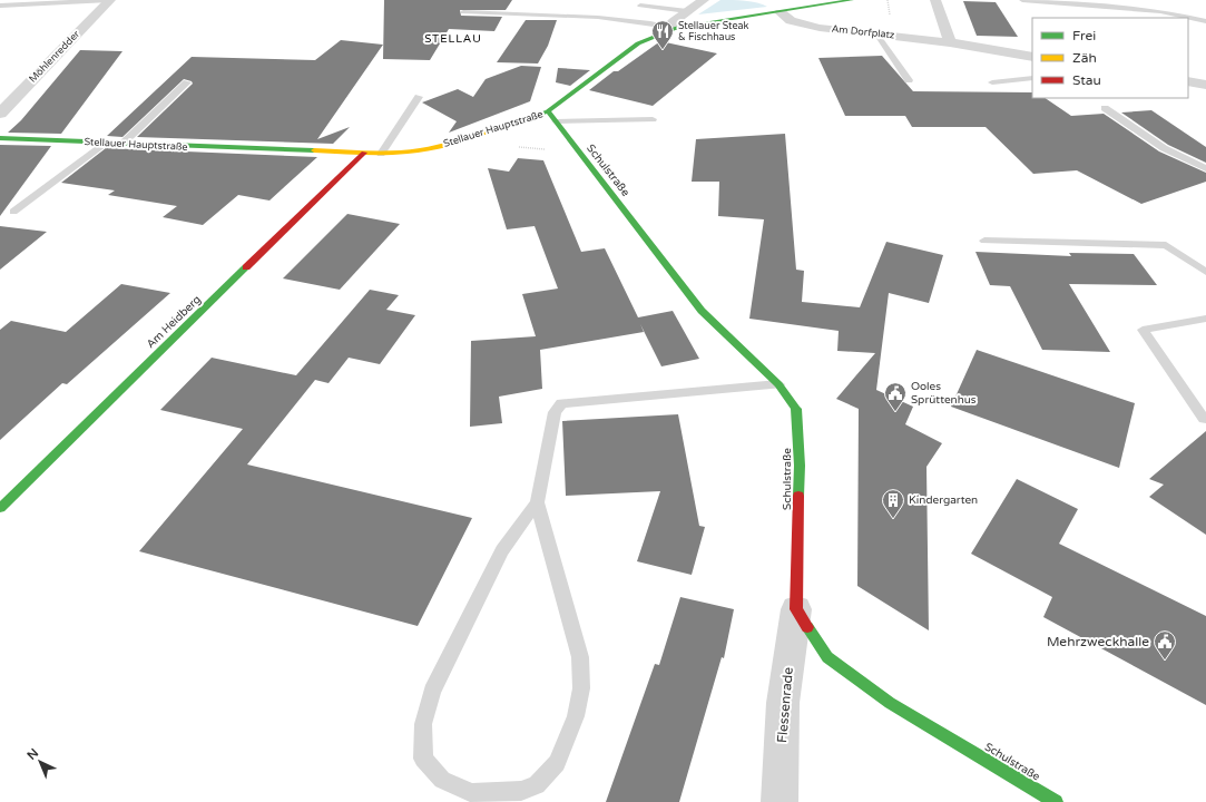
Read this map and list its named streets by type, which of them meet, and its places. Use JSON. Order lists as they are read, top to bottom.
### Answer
{
  "streets": {
    "street": [
      "Am Dorfplatz",
      "Möhlenredder",
      "Stellauer Hauptstraße",
      "Schulstraße",
      "Am Heidberg",
      "Flessenrade"
    ]
  },
  "crossings": [
    ["Am Dorfplatz", "Stellauer Hauptstraße"],
    ["Stellauer Hauptstraße", "Schulstraße"],
    ["Stellauer Hauptstraße", "Am Heidberg"],
    ["Schulstraße", "Flessenrade"]
  ],
  "districts": ["STELLAU"],
  "places": {
    "restaurant": ["Stellauer Steak & Fischhaus"],
    "public building": ["Ooles Sprüttenhus", "Mehrzweckhalle"],
    "building": ["Kindergarten"]
  },
  "legend": ["Frei", "Zäh", "Stau"],
  "north": "top left"
}
